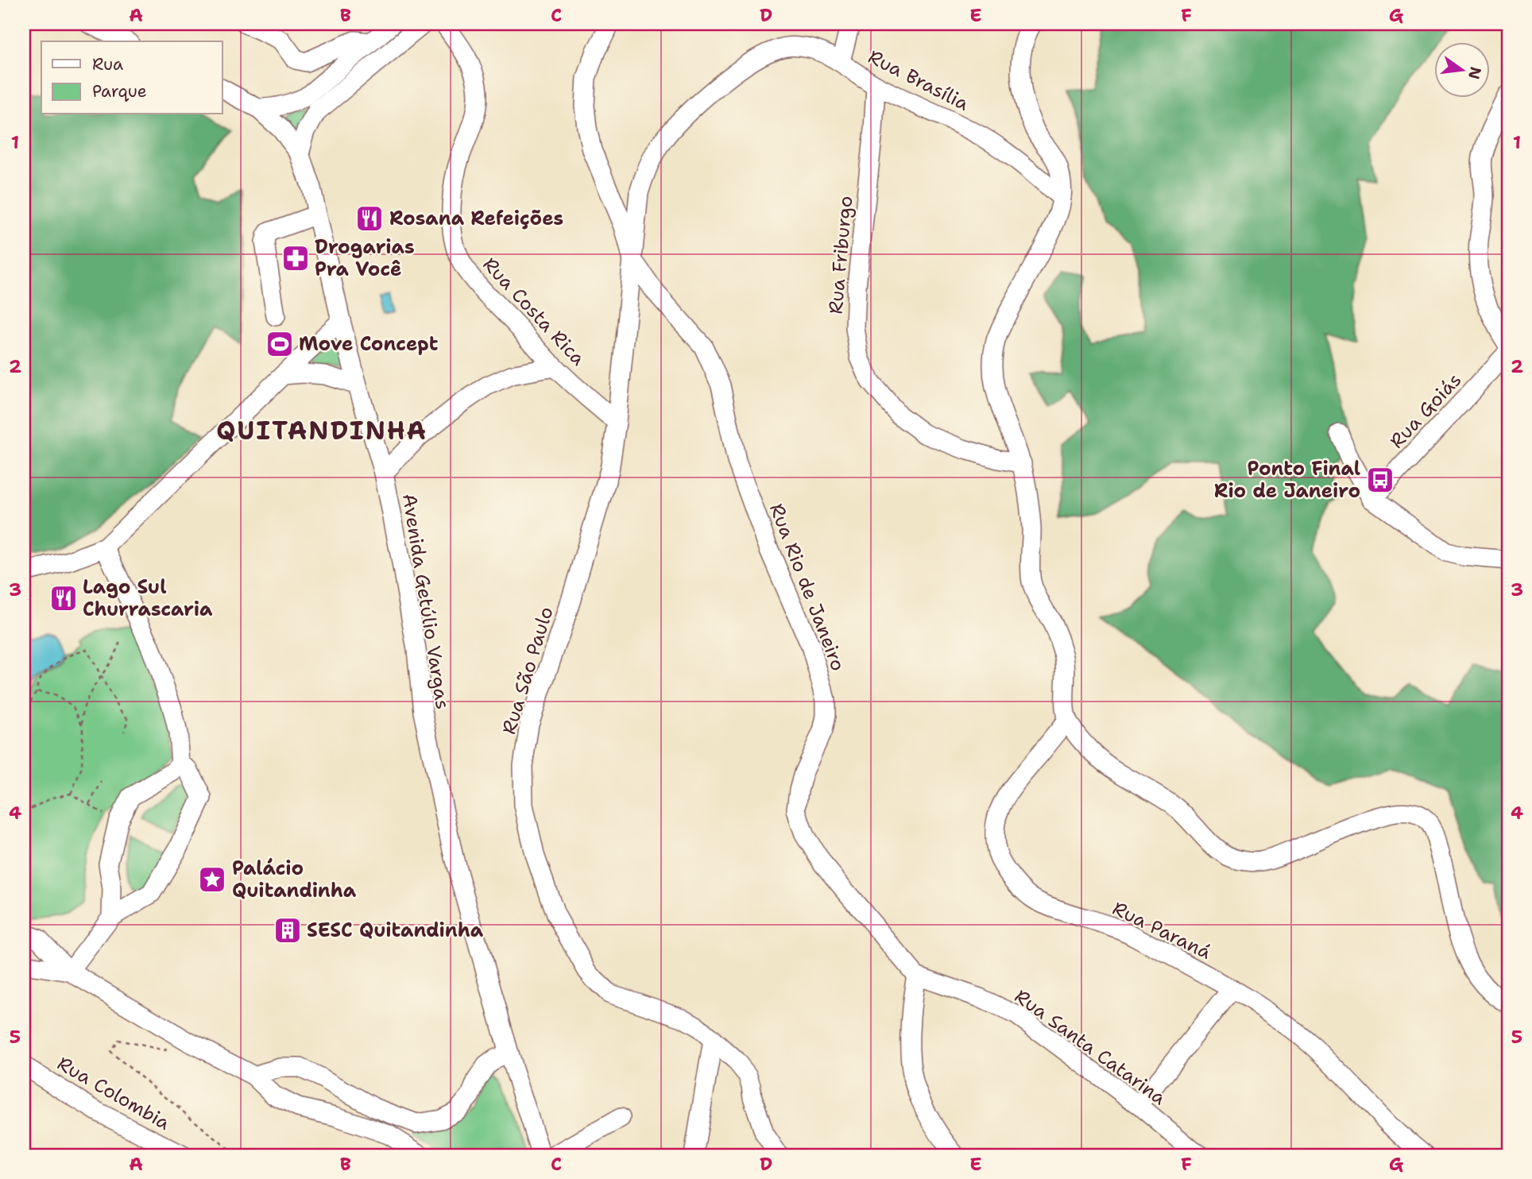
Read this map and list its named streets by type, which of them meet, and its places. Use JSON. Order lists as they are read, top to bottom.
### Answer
{
  "streets": {
    "street": [
      "Rua Brasília",
      "Rua Friburgo",
      "Rua Costa Rica",
      "Rua Goiás",
      "Rua Rio de Janeiro",
      "Avenida Getúlio Vargas",
      "Rua São Paulo",
      "Rua Paraná",
      "Rua Santa Catarina",
      "Rua Colombia"
    ]
  },
  "crossings": [
    ["Rua Brasília", "Rua Friburgo"],
    ["Rua Brasília", "Rua Rio de Janeiro"],
    ["Rua Brasília", "Rua São Paulo"],
    ["Rua Costa Rica", "Rua São Paulo"],
    ["Rua Rio de Janeiro", "Rua São Paulo"],
    ["Rua Rio de Janeiro", "Rua Santa Catarina"]
  ],
  "districts": ["QUITANDINHA"],
  "places": {
    "restaurant": ["Rosana Refeições", "Lago Sul Churrascaria"],
    "pharmacy": ["Drogarias Pra Você"],
    "sports": ["Move Concept"],
    "bus stop": ["Ponto Final Rio de Janeiro"],
    "place": ["Palácio Quitandinha"],
    "building": ["SESC Quitandinha"]
  },
  "legend": ["Rua", "Parque"],
  "north": "right",
  "grid": {
    "columns": [
      "A",
      "B",
      "C",
      "D",
      "E",
      "F",
      "G"
    ],
    "rows": [
      "1",
      "2",
      "3",
      "4",
      "5"
    ]
  }
}
